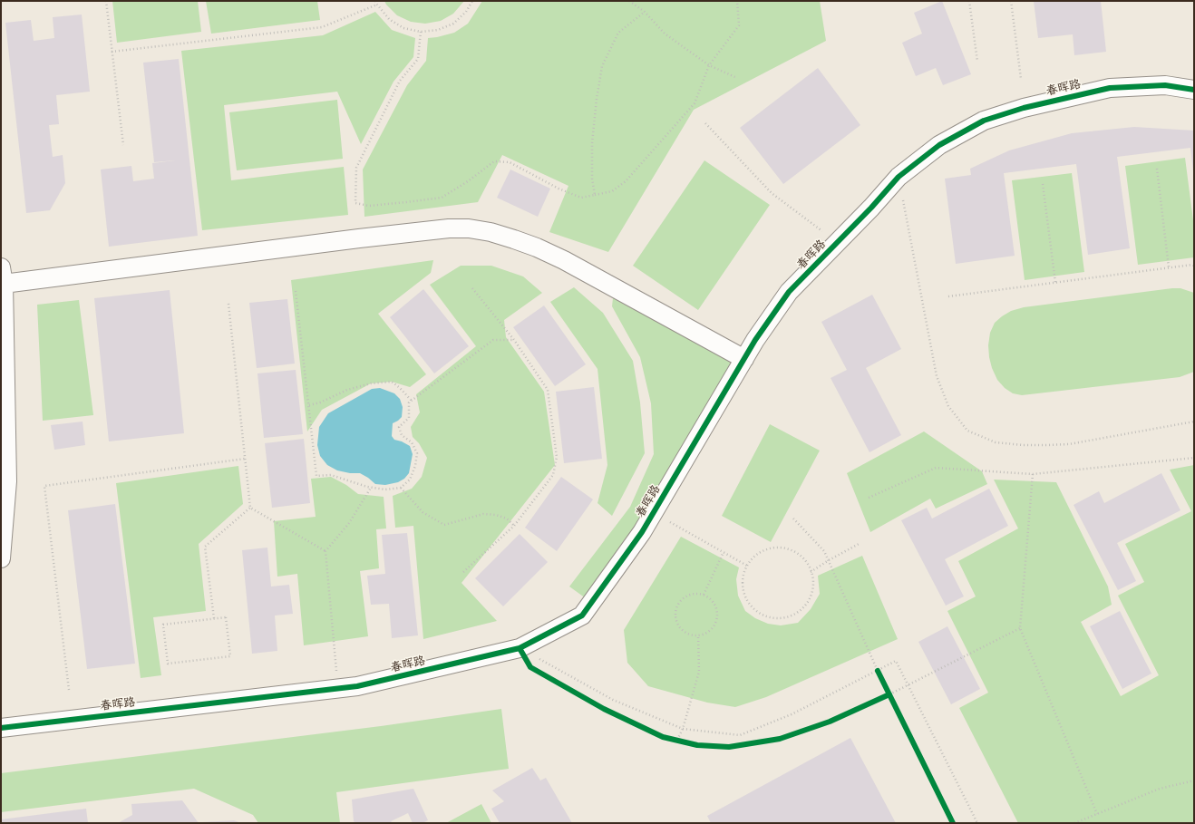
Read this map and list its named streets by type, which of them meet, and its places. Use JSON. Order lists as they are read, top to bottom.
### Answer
{
  "streets": {
    "street": ["春晖路"]
  }
}
